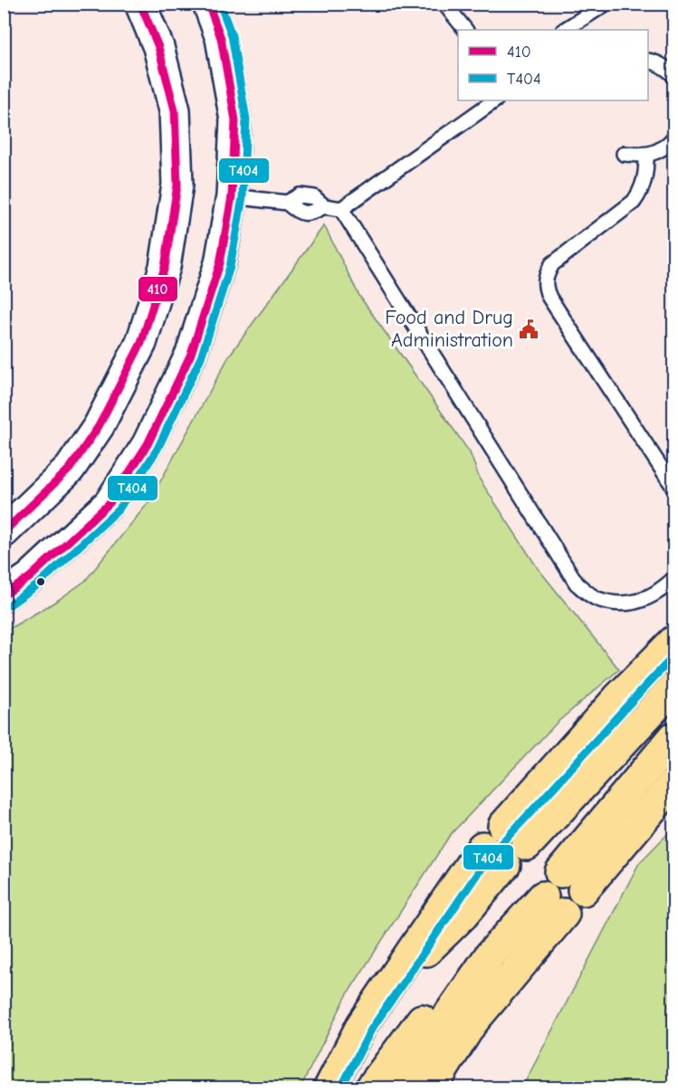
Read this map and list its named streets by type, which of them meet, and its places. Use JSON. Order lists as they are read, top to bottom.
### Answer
{
  "places": {
    "public building": ["Food and Drug Administration"]
  },
  "lines": ["transit line 410", "transit line T404"],
  "legend": ["410", "T404"]
}
